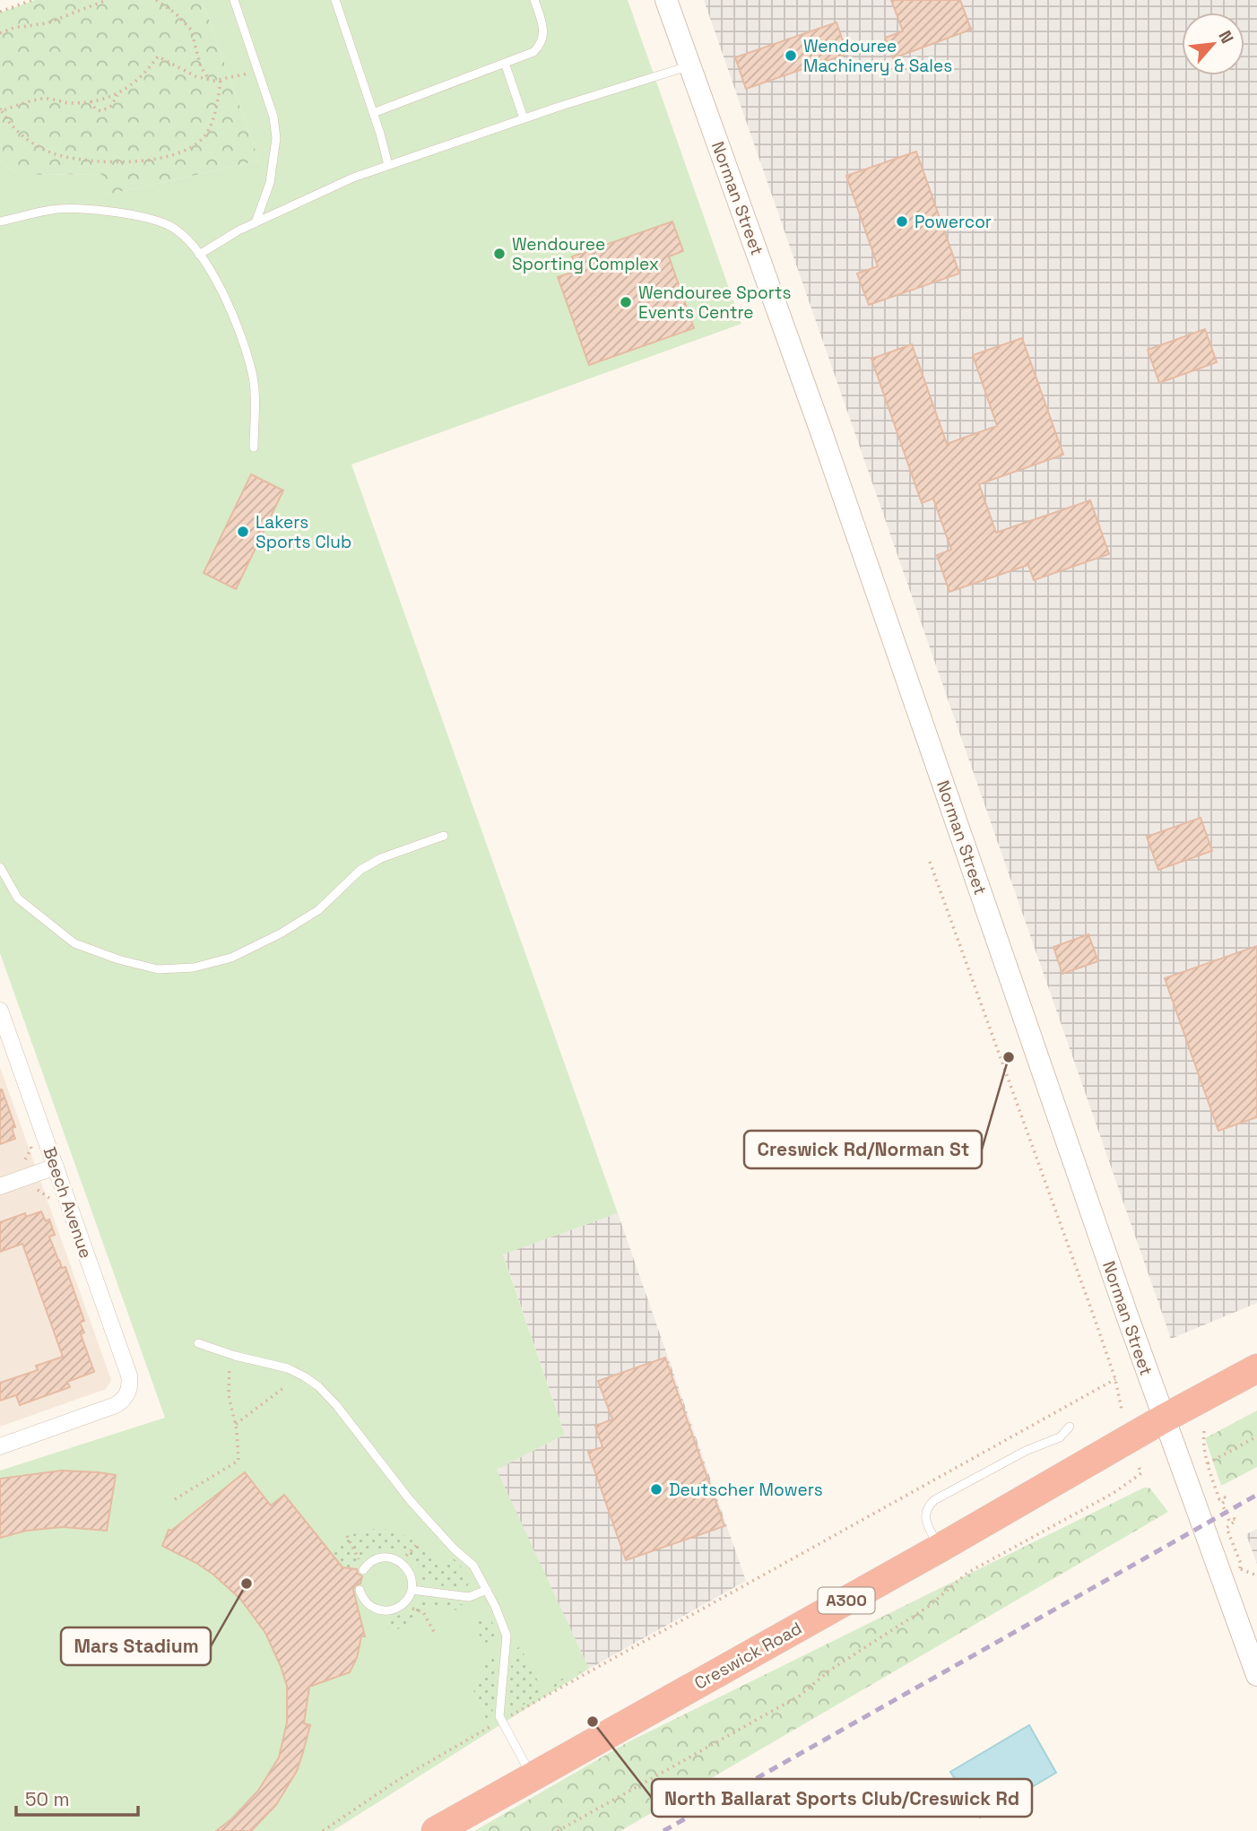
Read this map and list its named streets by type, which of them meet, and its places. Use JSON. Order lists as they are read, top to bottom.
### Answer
{
  "streets": {
    "highway": ["A300", "Creswick Road"],
    "main road": ["Norman Street"],
    "street": ["Beech Avenue"]
  },
  "crossings": [
    ["Norman Street", "Creswick Road"]
  ],
  "places": [
    "Wendouree Machinery & Sales",
    "Powercor",
    "Wendouree Sporting Complex",
    "Wendouree Sports Events Centre",
    "Lakers Sports Club",
    "Creswick Rd/Norman St",
    "Deutscher Mowers",
    "Mars Stadium",
    "North Ballarat Sports Club/Creswick Rd"
  ],
  "scale_bar": "50 m",
  "north": "top right"
}
